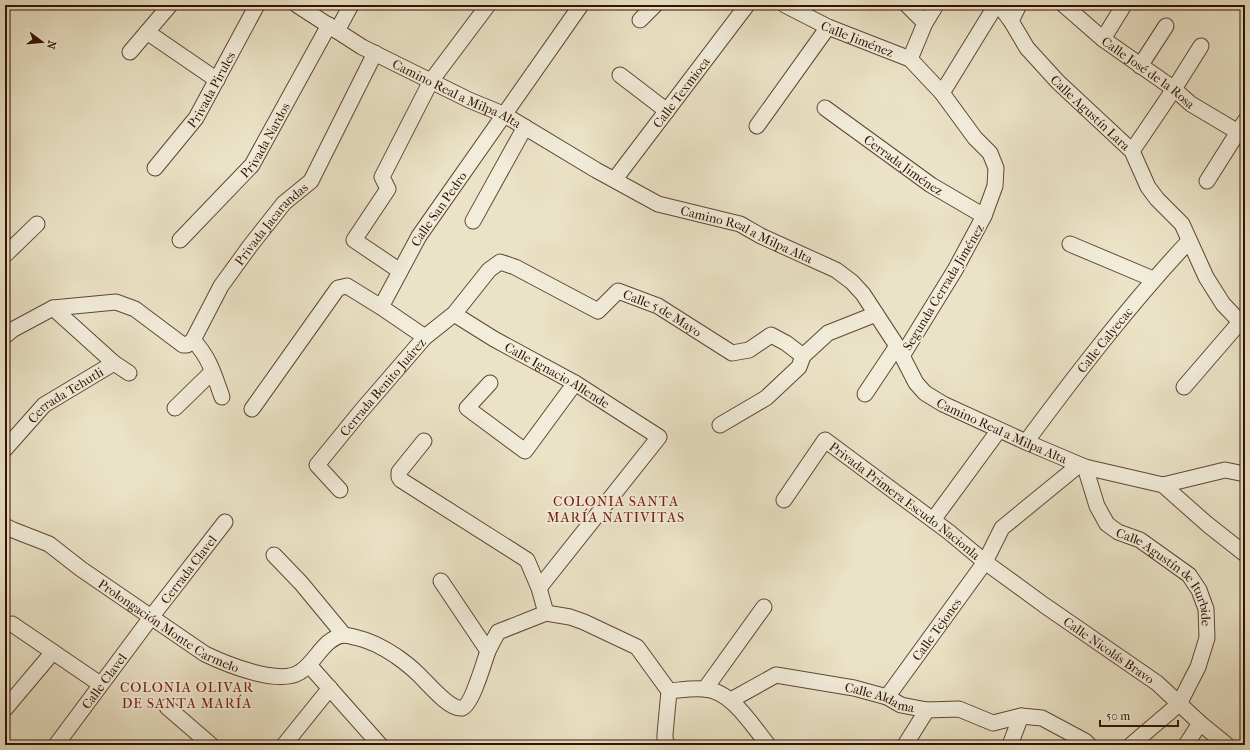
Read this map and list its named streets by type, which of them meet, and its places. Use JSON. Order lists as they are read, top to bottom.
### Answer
{
  "streets": {
    "street": [
      "Calle Jiménez",
      "Calle José de la Rosa",
      "Privada Pirules",
      "Calle Texmioca",
      "Camino Real a Milpa Alta",
      "Calle Agustín Lara",
      "Privada Nardos",
      "Cerrada Jiménez",
      "Calle San Pedro",
      "Privada Jacarandas",
      "Segunda Cerrada Jiménez",
      "Calle 5 de Mayo",
      "Calle Calyecac",
      "Calle Ignacio Allende",
      "Cerrada Benito Juárez",
      "Cerrada Tehutli",
      "Privada Primera Escudo Nacionla",
      "Cerrada Clavel",
      "Calle Agustín de Iturbide",
      "Prolongación Monte Carmelo",
      "Calle Tejones",
      "Calle Nicolás Bravo",
      "Calle Clavel",
      "Calle Aldama"
    ]
  },
  "crossings": [
    ["Calle Jiménez", "Segunda Cerrada Jiménez"],
    ["Calle Texmioca", "Camino Real a Milpa Alta"],
    ["Camino Real a Milpa Alta", "Privada Nardos"],
    ["Camino Real a Milpa Alta", "Calle San Pedro"],
    ["Camino Real a Milpa Alta", "Privada Jacarandas"],
    ["Camino Real a Milpa Alta", "Segunda Cerrada Jiménez"],
    ["Camino Real a Milpa Alta", "Calle Calyecac"],
    ["Camino Real a Milpa Alta", "Calle Agustín de Iturbide"],
    ["Camino Real a Milpa Alta", "Calle Tejones"],
    ["Calle Agustín Lara", "Calle Calyecac"],
    ["Cerrada Jiménez", "Segunda Cerrada Jiménez"],
    ["Calle 5 de Mayo", "Calle Ignacio Allende"],
    ["Calle 5 de Mayo", "Cerrada Benito Juárez"],
    ["Calle Ignacio Allende", "Cerrada Benito Juárez"],
    ["Privada Primera Escudo Nacionla", "Calle Tejones"],
    ["Privada Primera Escudo Nacionla", "Calle Nicolás Bravo"],
    ["Cerrada Clavel", "Prolongación Monte Carmelo"],
    ["Cerrada Clavel", "Calle Clavel"],
    ["Calle Agustín de Iturbide", "Calle Tejones"],
    ["Calle Agustín de Iturbide", "Calle Nicolás Bravo"],
    ["Prolongación Monte Carmelo", "Calle Clavel"],
    ["Calle Tejones", "Calle Nicolás Bravo"],
    ["Calle Tejones", "Calle Aldama"]
  ],
  "districts": ["COLONIA SANTA MARÍA NATIVITAS", "COLONIA OLIVAR DE SANTA MARÍA"],
  "scale_bar": "50 m",
  "north": "right"
}
